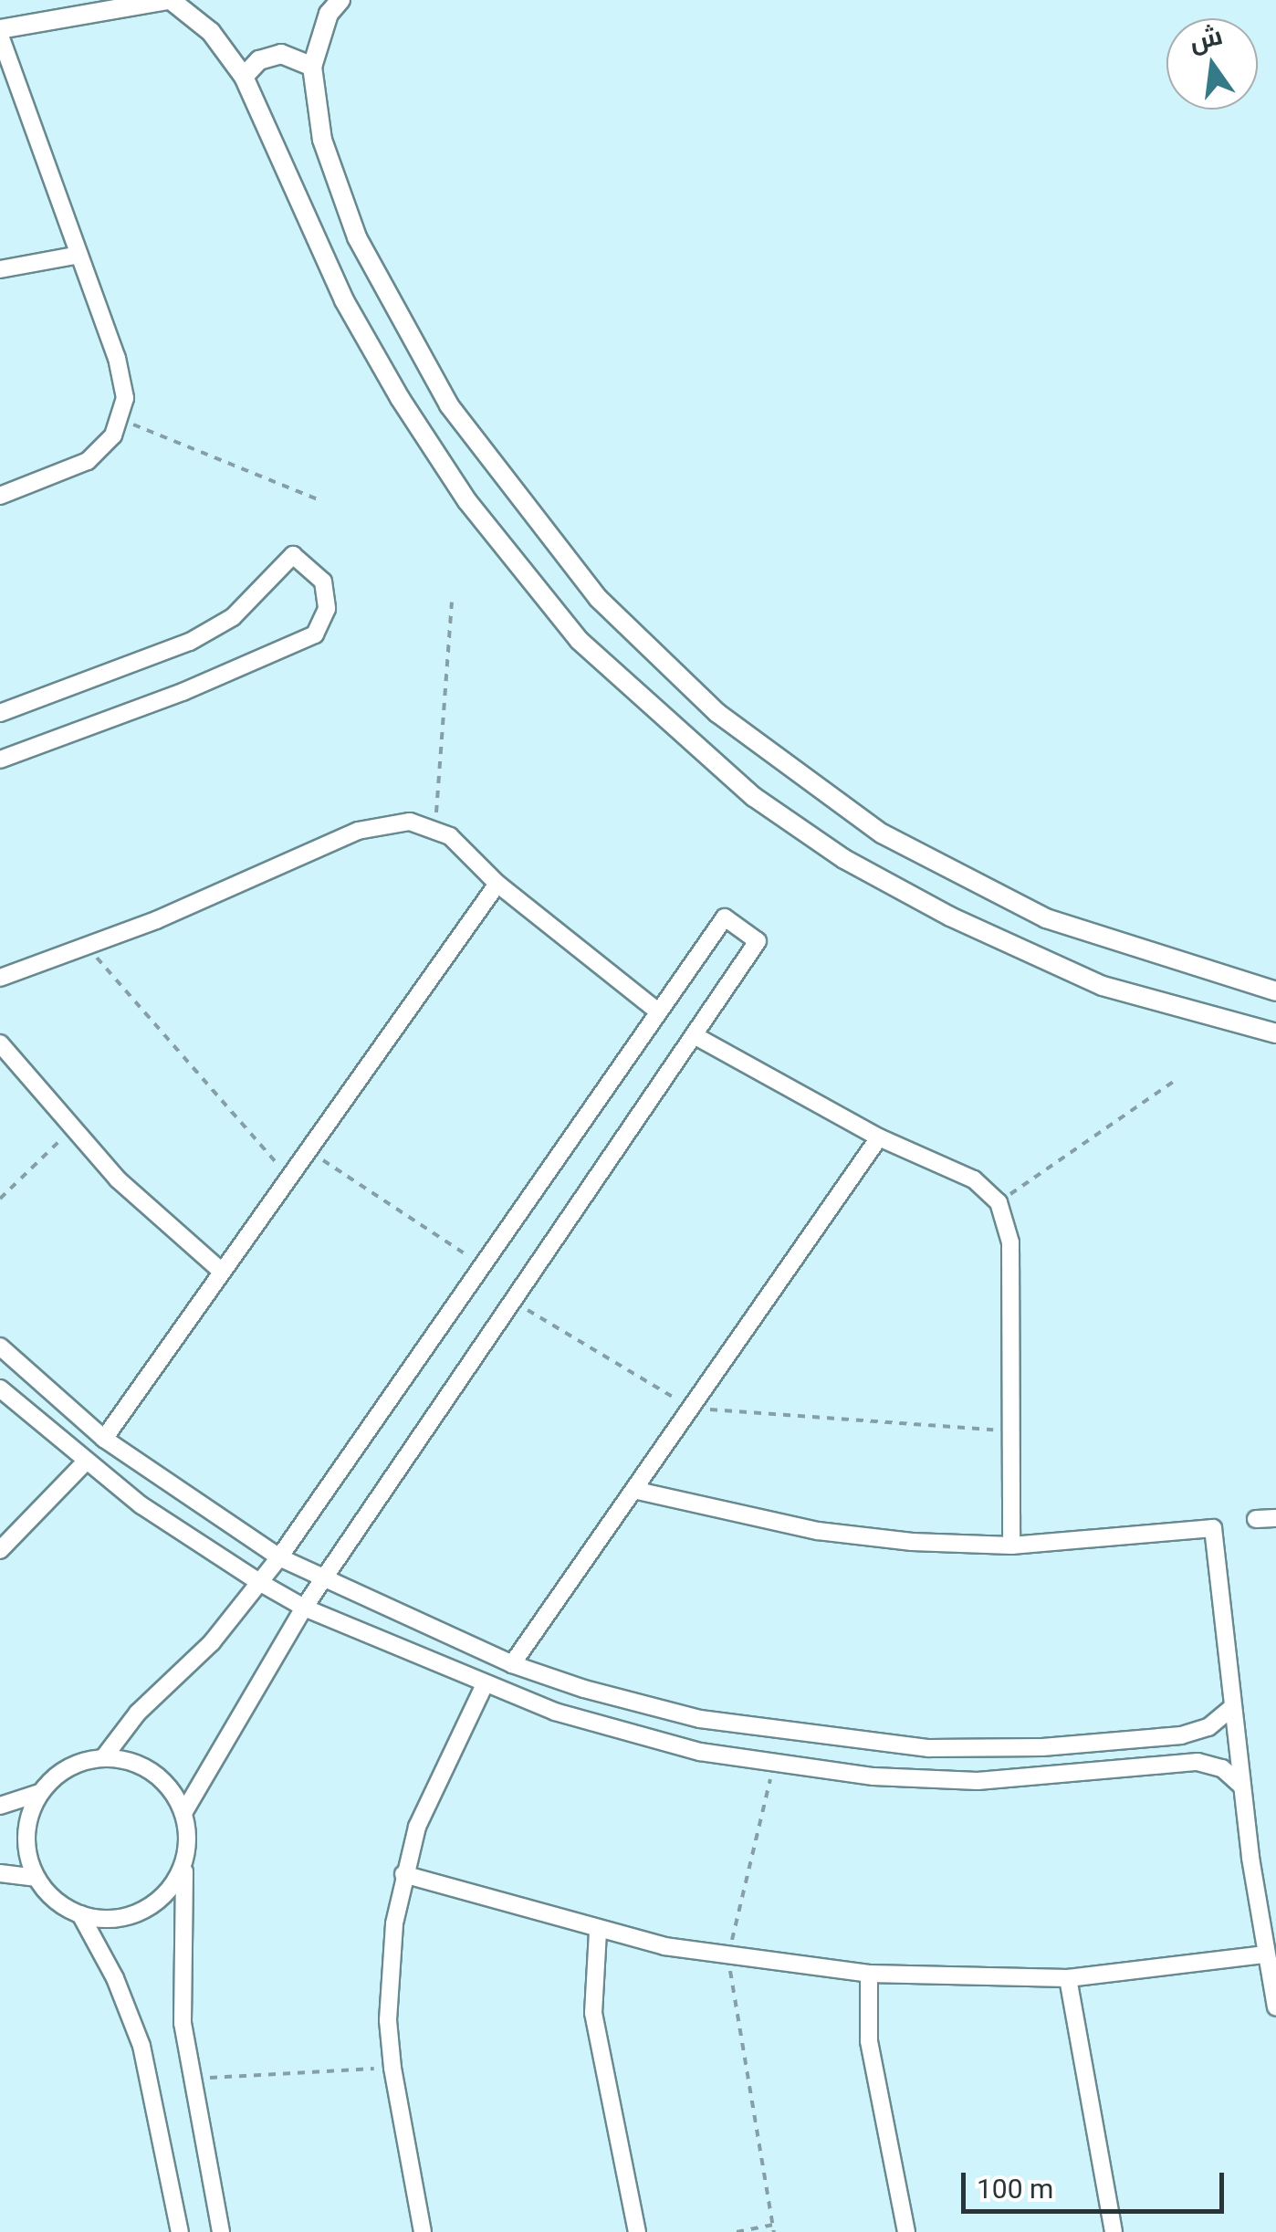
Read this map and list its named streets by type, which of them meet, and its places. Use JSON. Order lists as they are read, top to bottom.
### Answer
{
  "scale_bar": "100 m",
  "north": "top"
}
